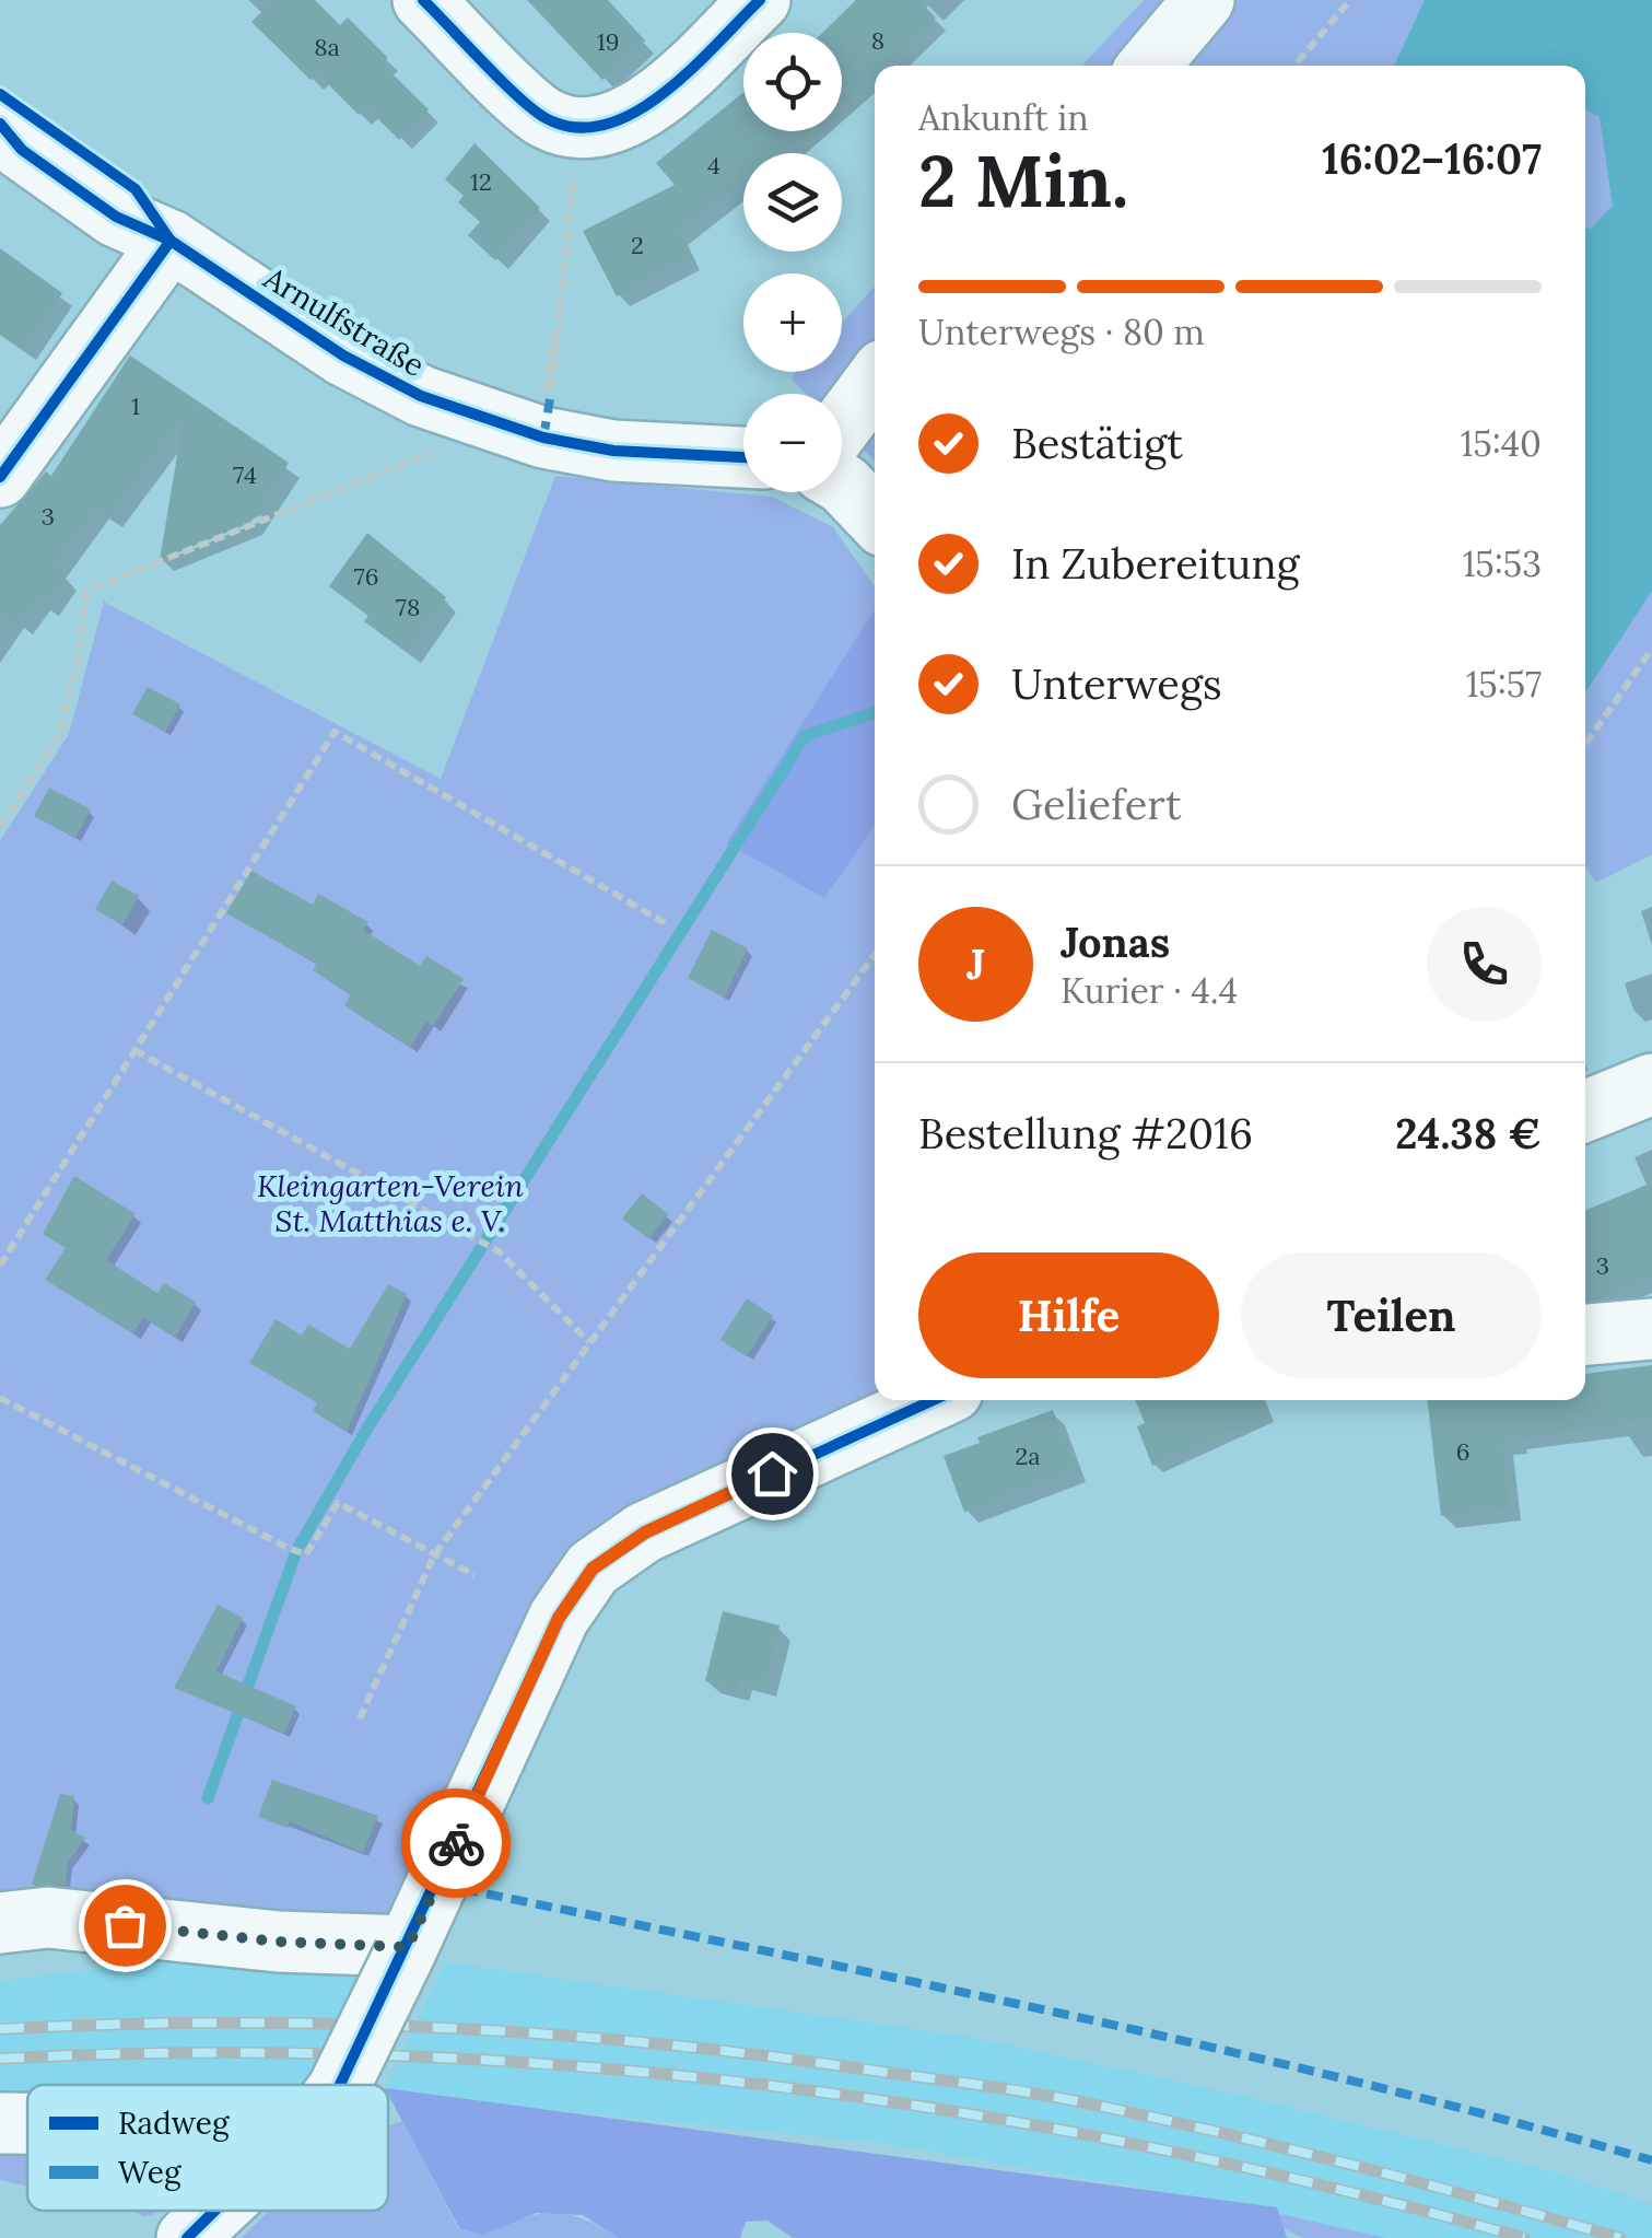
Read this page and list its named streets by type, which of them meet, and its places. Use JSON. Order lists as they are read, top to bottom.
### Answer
{
  "streets": {
    "street": ["Arnulfstraße"]
  },
  "parks": ["Kleingarten-Verein St. Matthias e. V."],
  "house_numbers": [
    "8",
    "19",
    "8a",
    "4",
    "12",
    "2",
    "1",
    "74",
    "3",
    "76",
    "78",
    "3",
    "6",
    "2a"
  ],
  "legend": ["Radweg", "Weg"],
  "page": {
    "map_buttons": ["+", "−"],
    "heading": ["2 Min.", "Ankunft in", "16:02–16:07"],
    "panel": [
      "Jonas",
      "Kurier · 4.4",
      "Bestellung #2016",
      "24.38 €"
    ],
    "bar": "Unterwegs · 80 m",
    "list": [
      ["Bestätigt", "15:40"],
      ["In Zubereitung", "15:53"],
      ["Unterwegs", "15:57"],
      "Geliefert"
    ],
    "round": "J",
    "buttons": ["Hilfe", "Teilen"]
  }
}
